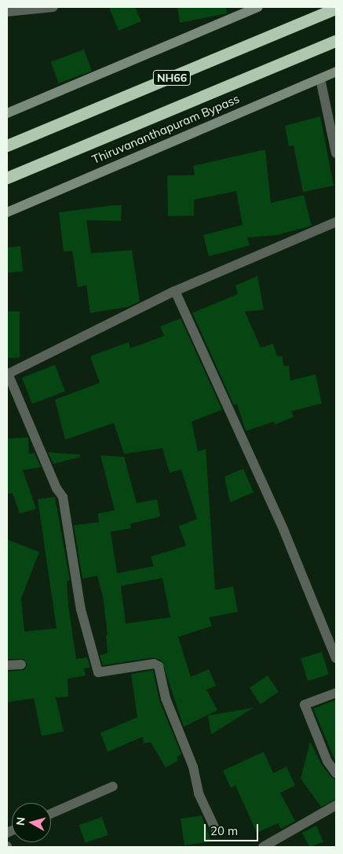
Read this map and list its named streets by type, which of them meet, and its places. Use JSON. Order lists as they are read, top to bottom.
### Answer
{
  "streets": {
    "highway": ["NH66", "Thiruvananthapuram Bypass"]
  },
  "scale_bar": "20 m",
  "north": "left"
}
